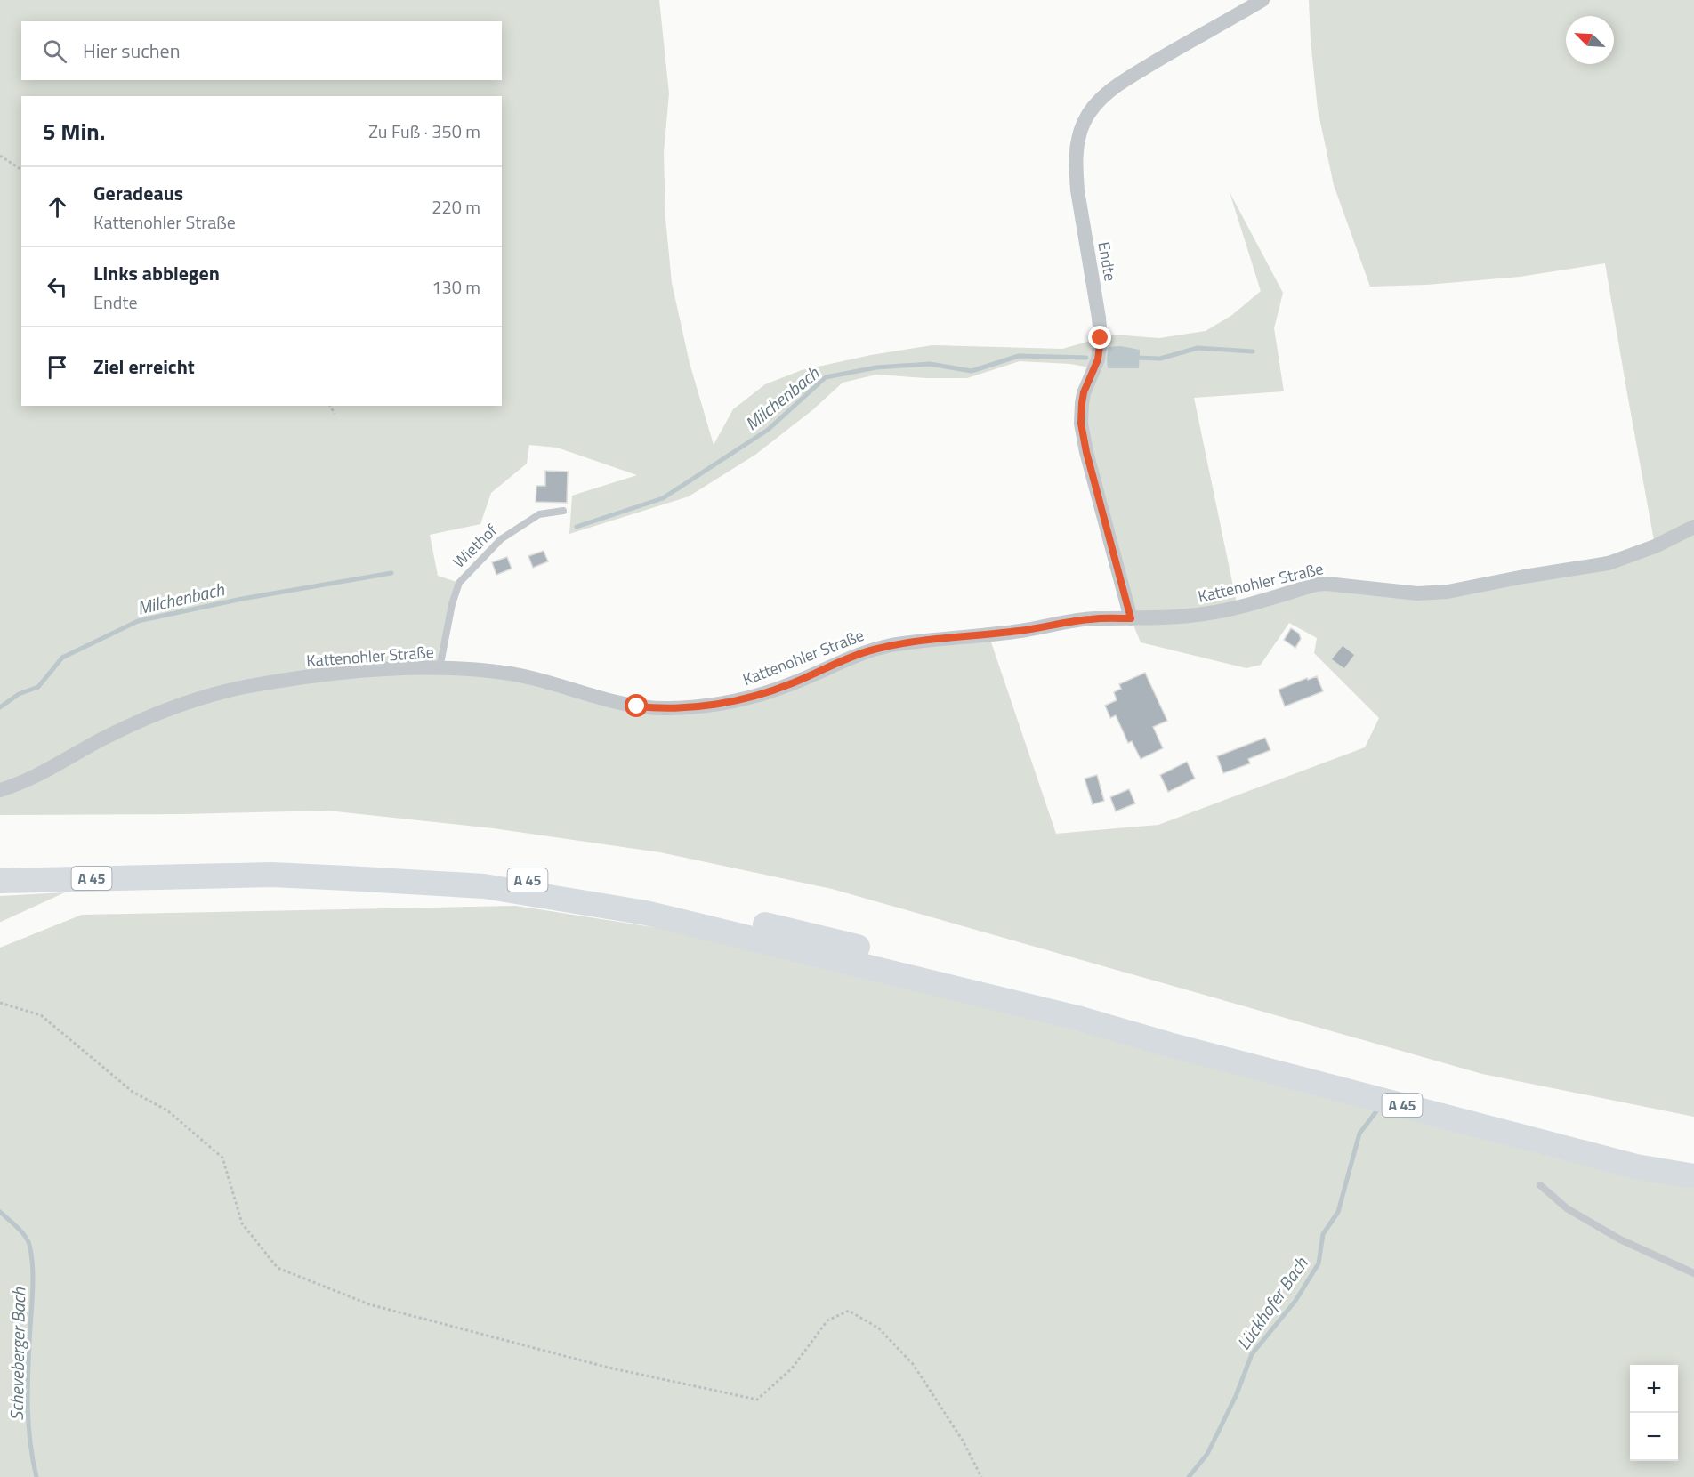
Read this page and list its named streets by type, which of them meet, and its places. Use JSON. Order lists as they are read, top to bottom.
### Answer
{
  "streets": {
    "highway": ["A 45"],
    "street": ["Endte", "Kattenohler Straße"],
    "lane": ["Wiethof"]
  },
  "crossings": [
    ["Endte", "Kattenohler Straße"],
    ["Wiethof", "Kattenohler Straße"]
  ],
  "water": ["Milchenbach", "Lückhofer Bach", "Scheveberger Bach"],
  "north": "top left",
  "page": {
    "search": "Hier suchen",
    "heading": ["5 Min.", "Zu Fuß · 350 m"],
    "list": [
      ["Geradeaus", "Kattenohler Straße", "220 m"],
      ["Links abbiegen", "Endte", "130 m"],
      "Ziel erreicht"
    ],
    "map_buttons": ["+", "−"]
  }
}
